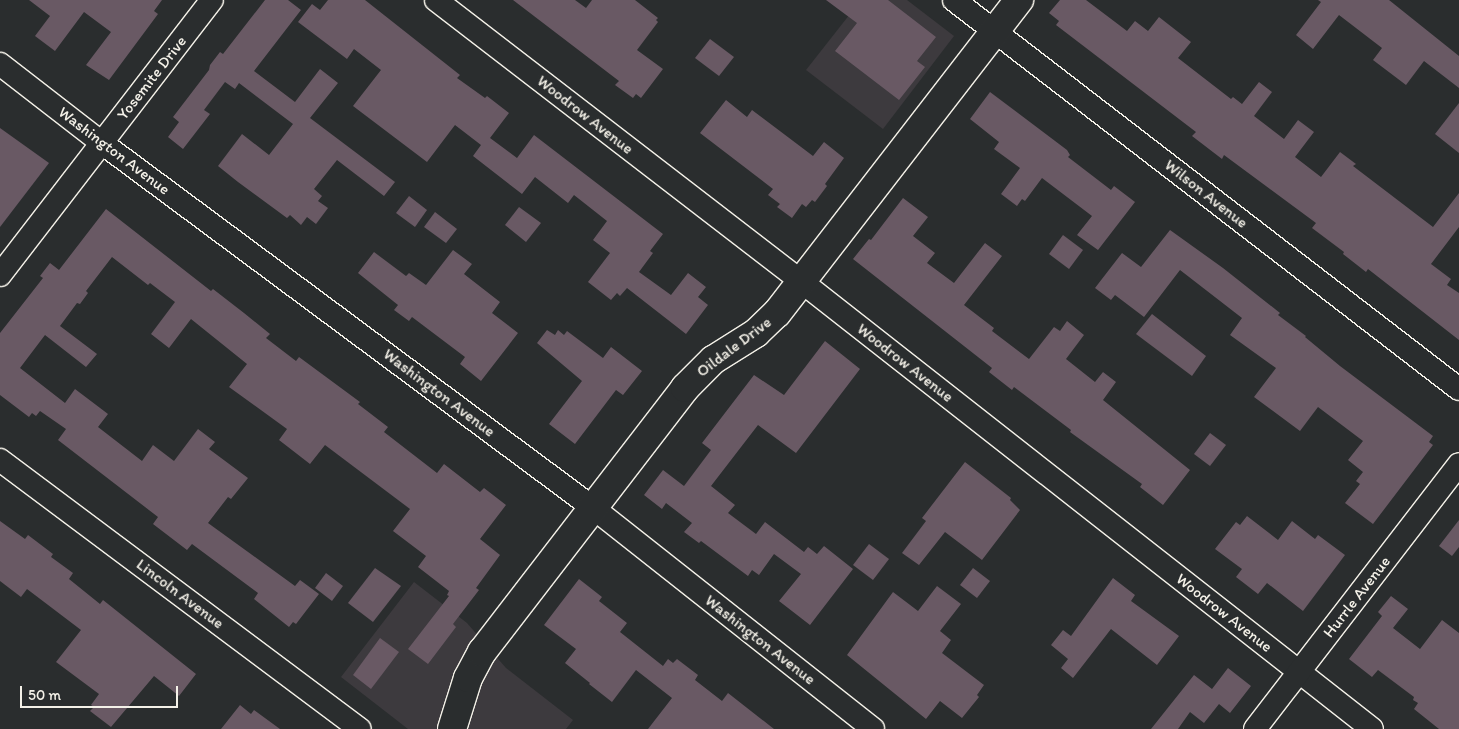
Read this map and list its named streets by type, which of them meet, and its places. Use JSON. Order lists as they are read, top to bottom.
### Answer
{
  "streets": {
    "street": [
      "Yosemite Drive",
      "Woodrow Avenue",
      "Washington Avenue",
      "Wilson Avenue",
      "Oildale Drive",
      "Lincoln Avenue",
      "Hurrle Avenue"
    ]
  },
  "crossings": [
    ["Yosemite Drive", "Washington Avenue"],
    ["Woodrow Avenue", "Oildale Drive"],
    ["Woodrow Avenue", "Hurrle Avenue"],
    ["Washington Avenue", "Oildale Drive"],
    ["Wilson Avenue", "Oildale Drive"]
  ],
  "scale_bar": "50 m"
}
